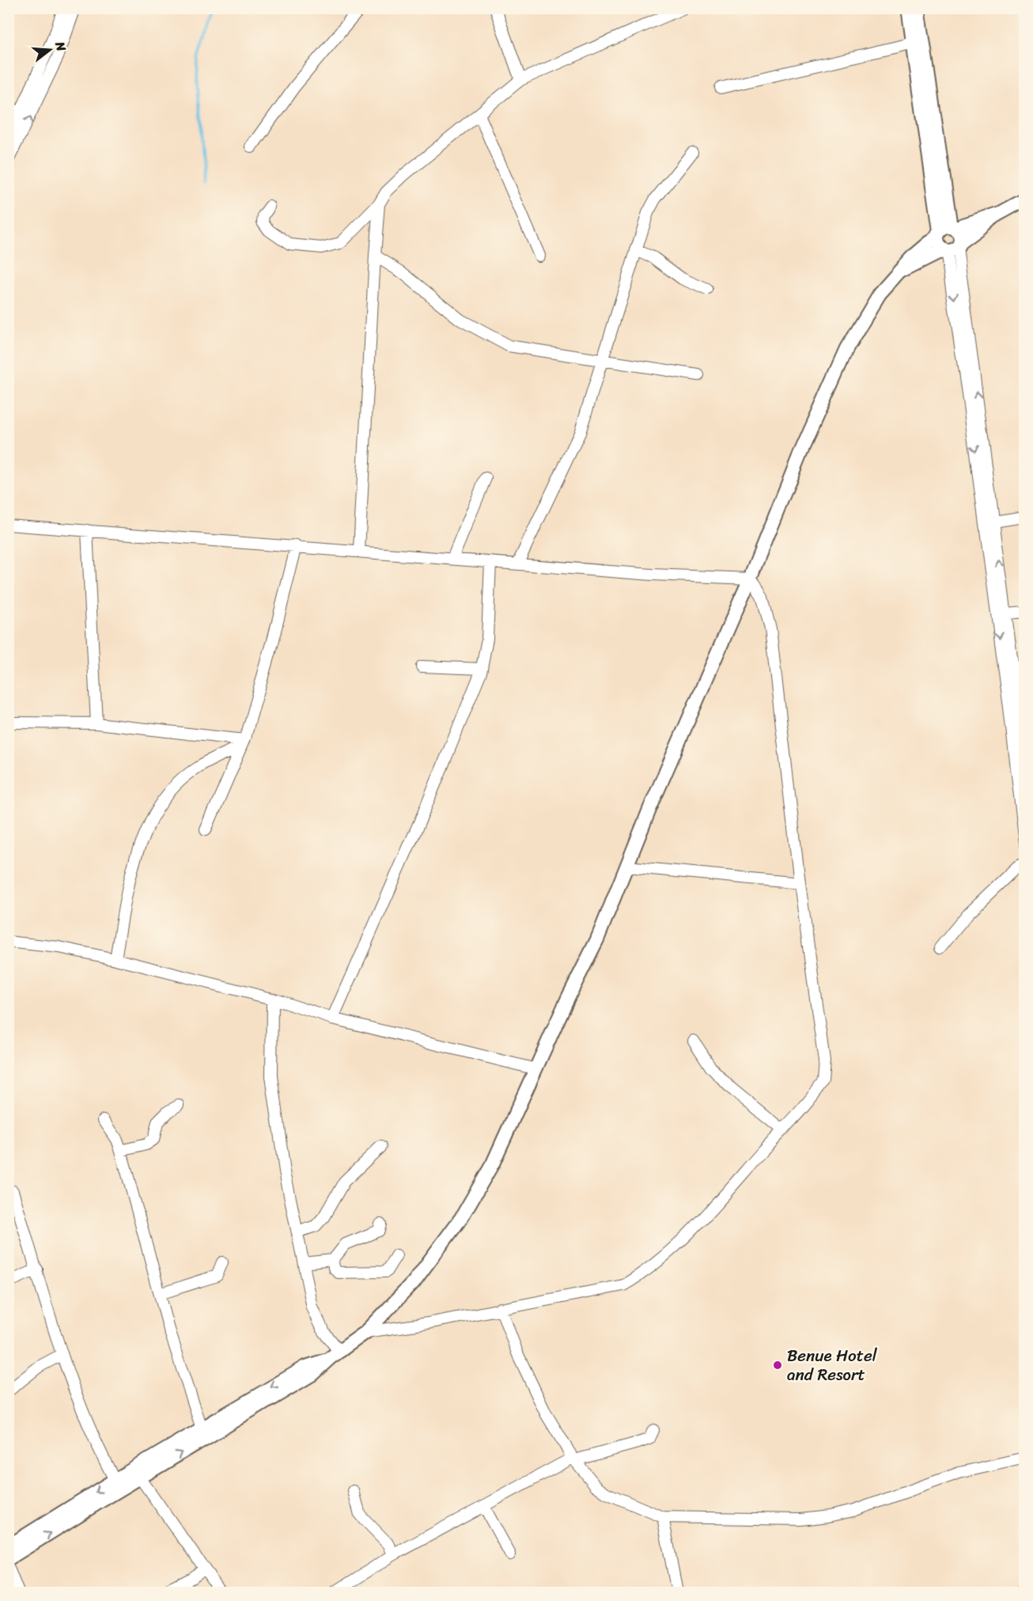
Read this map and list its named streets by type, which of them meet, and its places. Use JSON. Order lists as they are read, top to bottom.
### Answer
{
  "places": ["Benue Hotel and Resort"],
  "north": "right"
}
